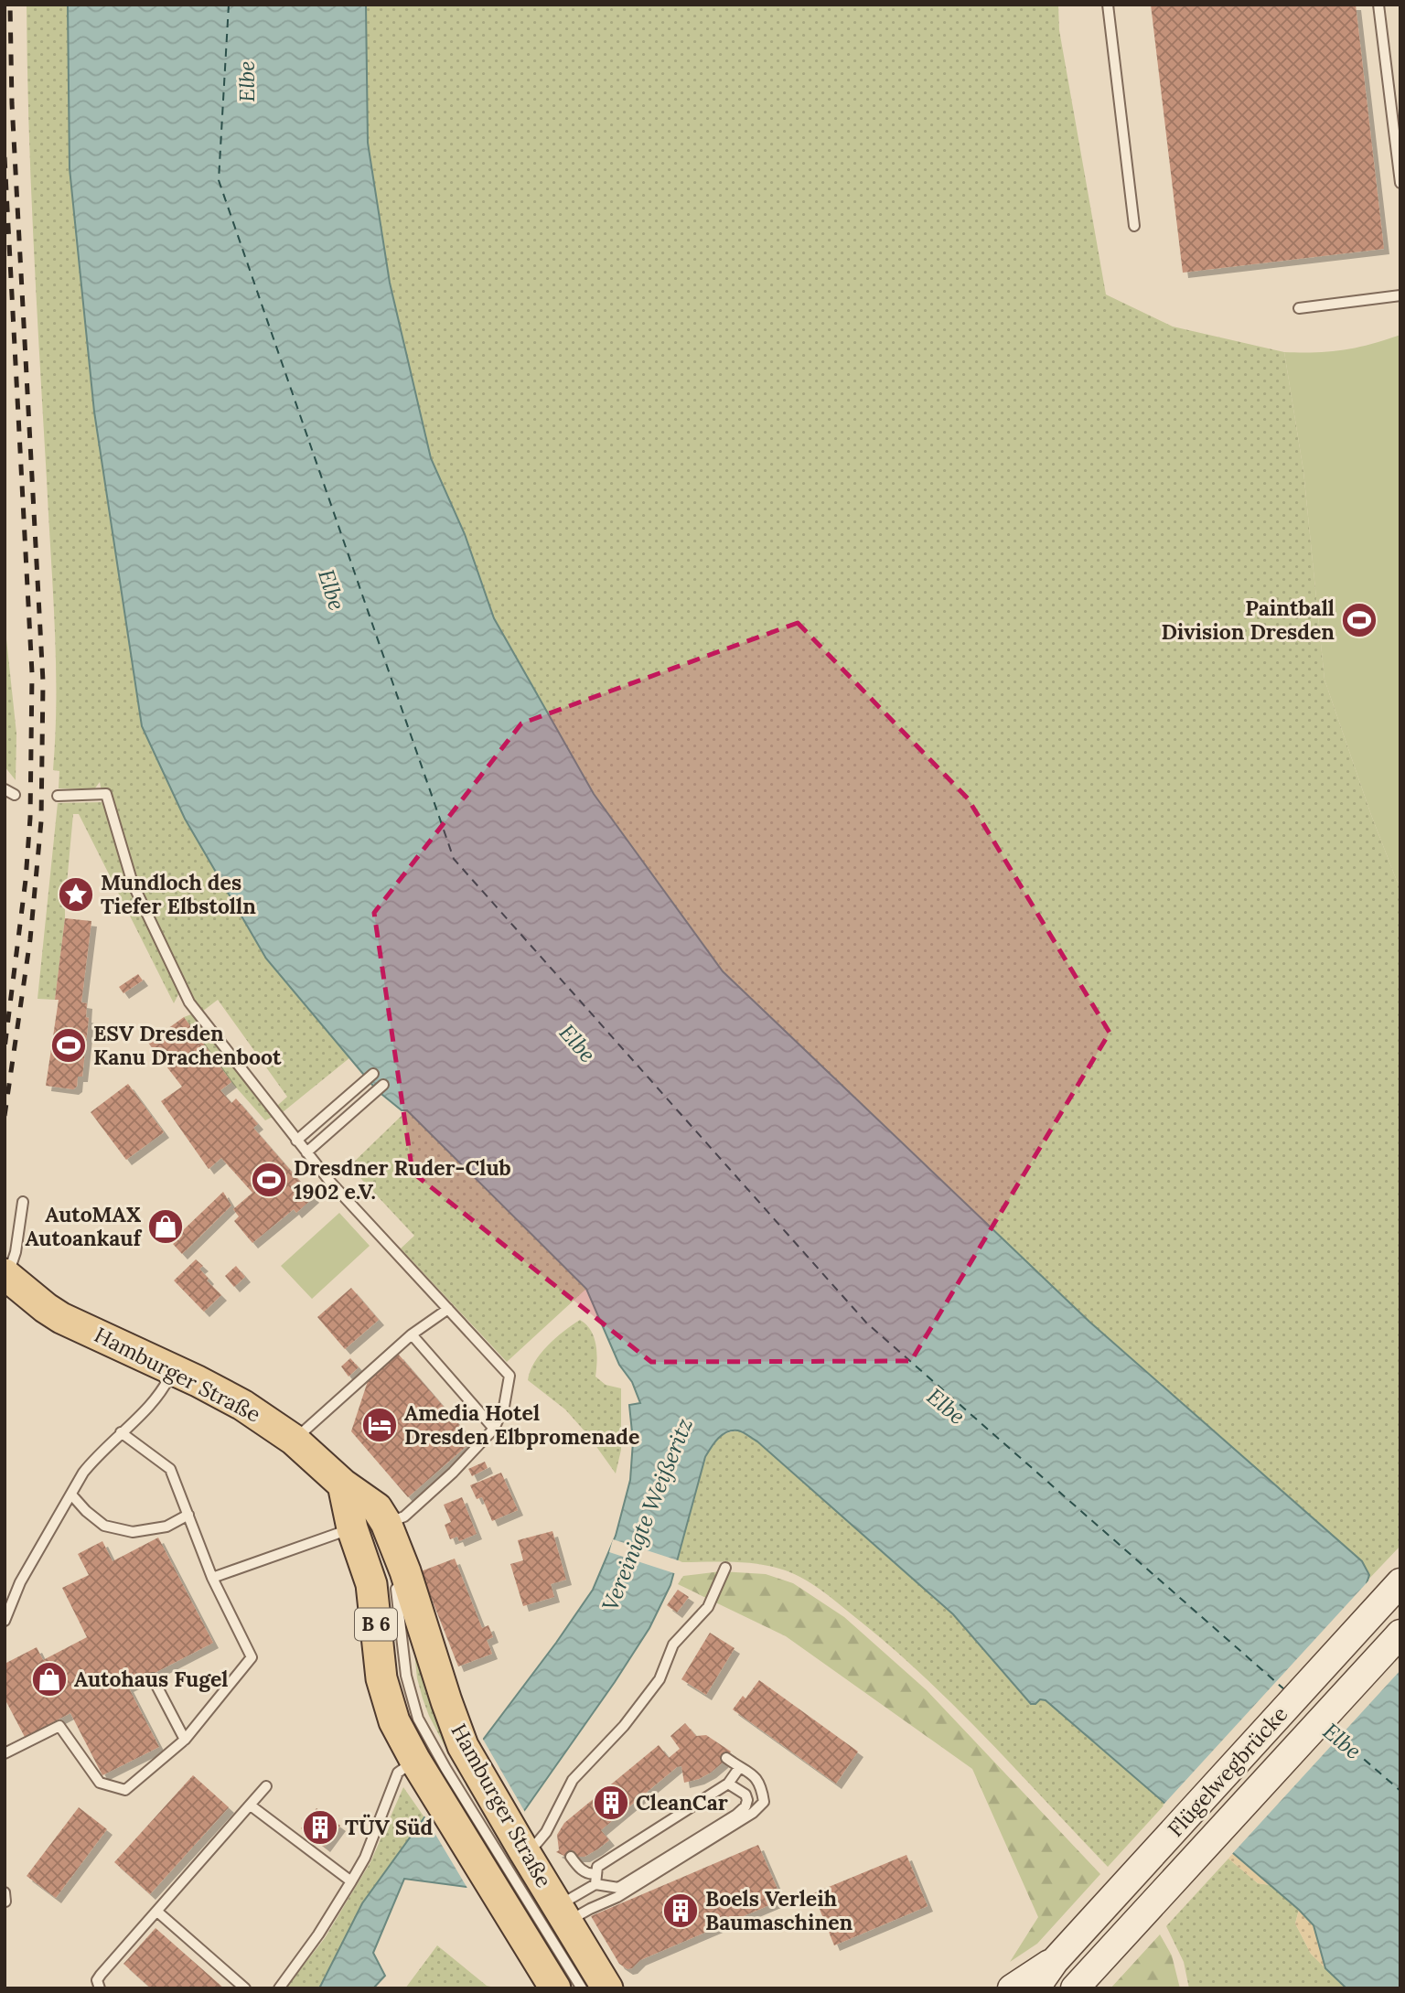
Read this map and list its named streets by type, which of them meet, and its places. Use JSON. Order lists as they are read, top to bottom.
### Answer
{
  "streets": {
    "main road": ["Hamburger Straße", "B 6", "Flügelwegbrücke"]
  },
  "water": ["Elbe", "Vereinigte Weißeritz"],
  "places": {
    "sports": ["Paintball Division Dresden", "ESV Dresden Kanu Drachenboot", "Dresdner Ruder-Club 1902 e.V."],
    "place": ["Mundloch des Tiefer Elbstolln"],
    "shop": ["AutoMAX Autoankauf", "Autohaus Fugel"],
    "hotel": ["Amedia Hotel Dresden Elbpromenade"],
    "building": ["CleanCar", "TÜV Süd", "Boels Verleih Baumaschinen"]
  }
}
